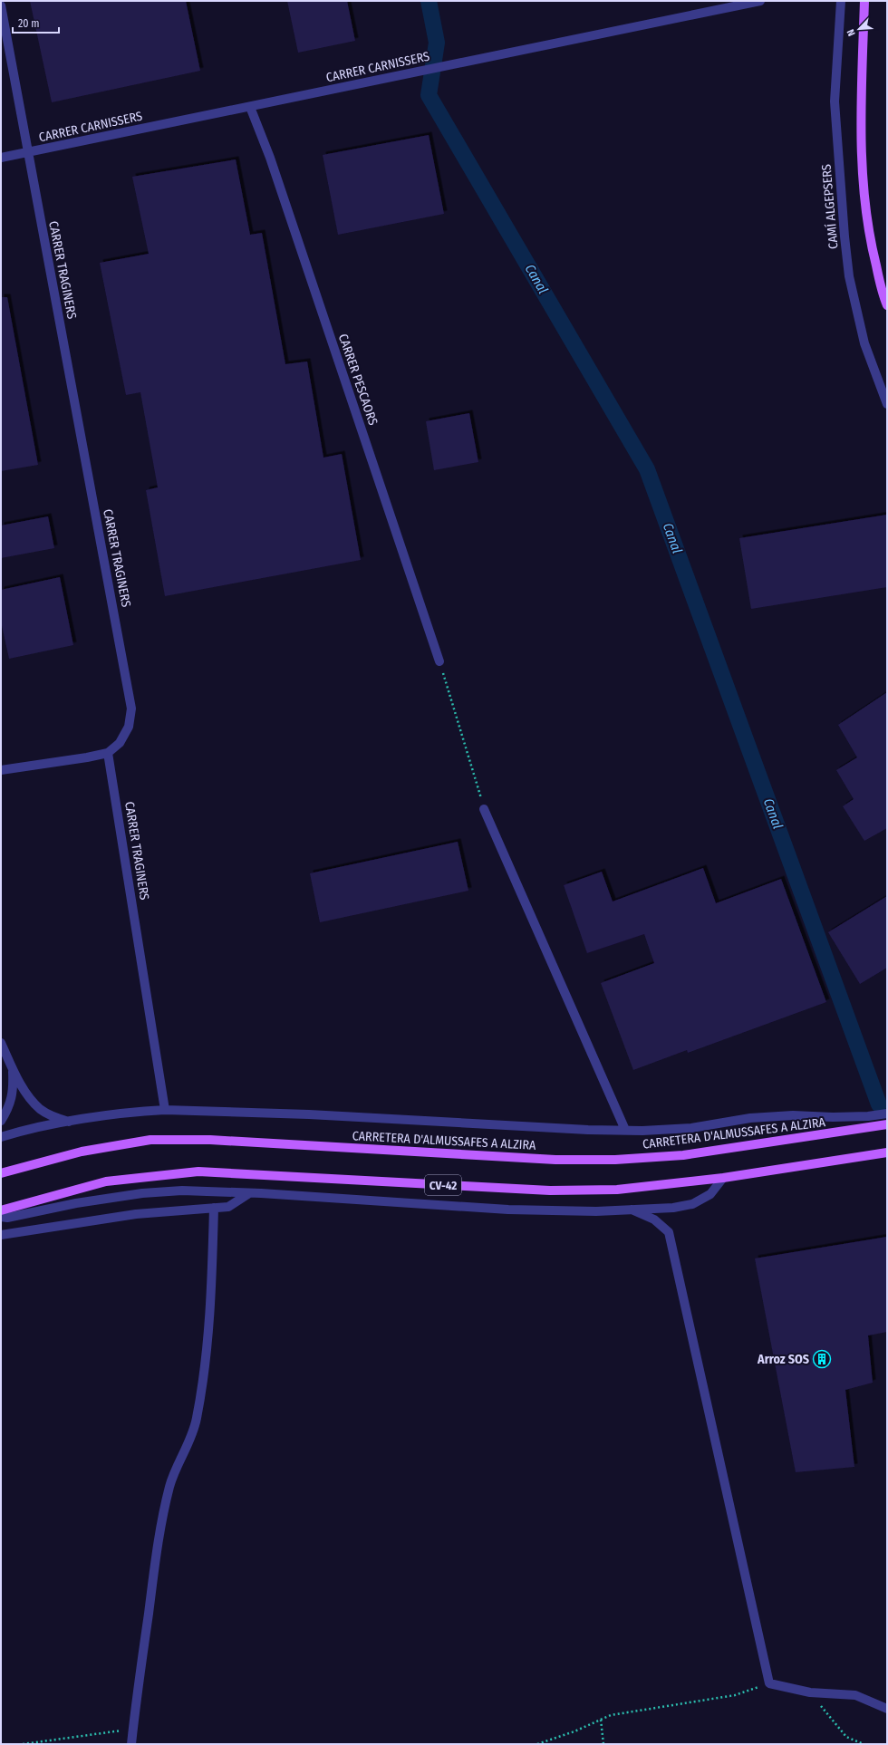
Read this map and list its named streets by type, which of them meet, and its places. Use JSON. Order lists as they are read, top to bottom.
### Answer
{
  "streets": {
    "main road": ["CARRETERA D'ALMUSSAFES A ALZIRA", "CV-42"],
    "street": [
      "CARRER CARNISSERS",
      "CAMÍ ALGEPSERS",
      "CARRER TRAGINERS",
      "CARRER PESCAORS"
    ]
  },
  "crossings": [
    ["CARRER CARNISSERS", "CARRER TRAGINERS"],
    ["CARRER CARNISSERS", "CARRER PESCAORS"],
    ["CARRER TRAGINERS", "CARRETERA D'ALMUSSAFES A ALZIRA"]
  ],
  "water": ["Canal"],
  "places": {
    "building": ["Arroz SOS"]
  },
  "scale_bar": "20 m",
  "north": "bottom left"
}
